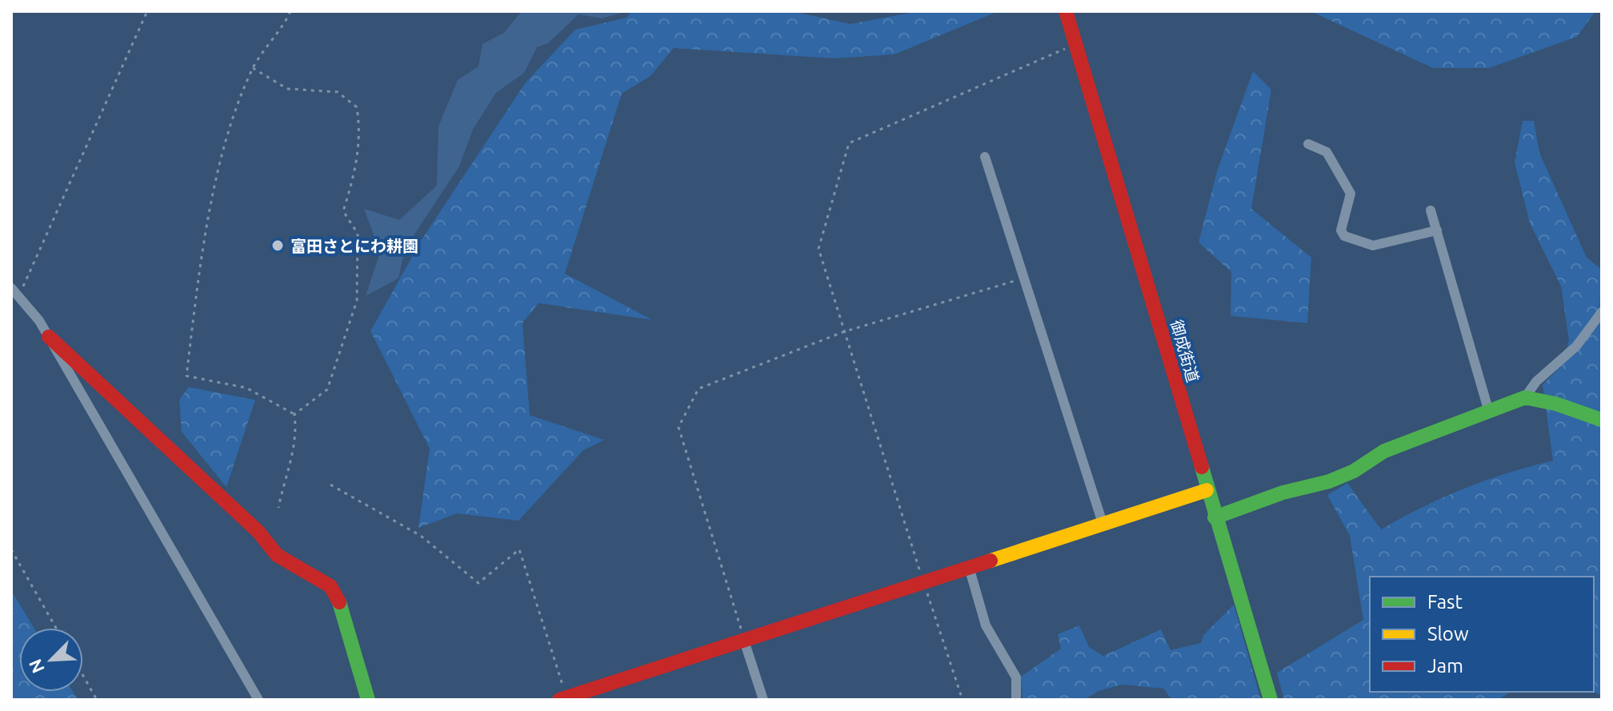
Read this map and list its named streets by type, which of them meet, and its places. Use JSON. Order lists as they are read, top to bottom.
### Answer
{
  "streets": {
    "street": ["御成街道"]
  },
  "places": ["富田さとにわ耕園"],
  "legend": ["Fast", "Slow", "Jam"],
  "north": "bottom left"
}
